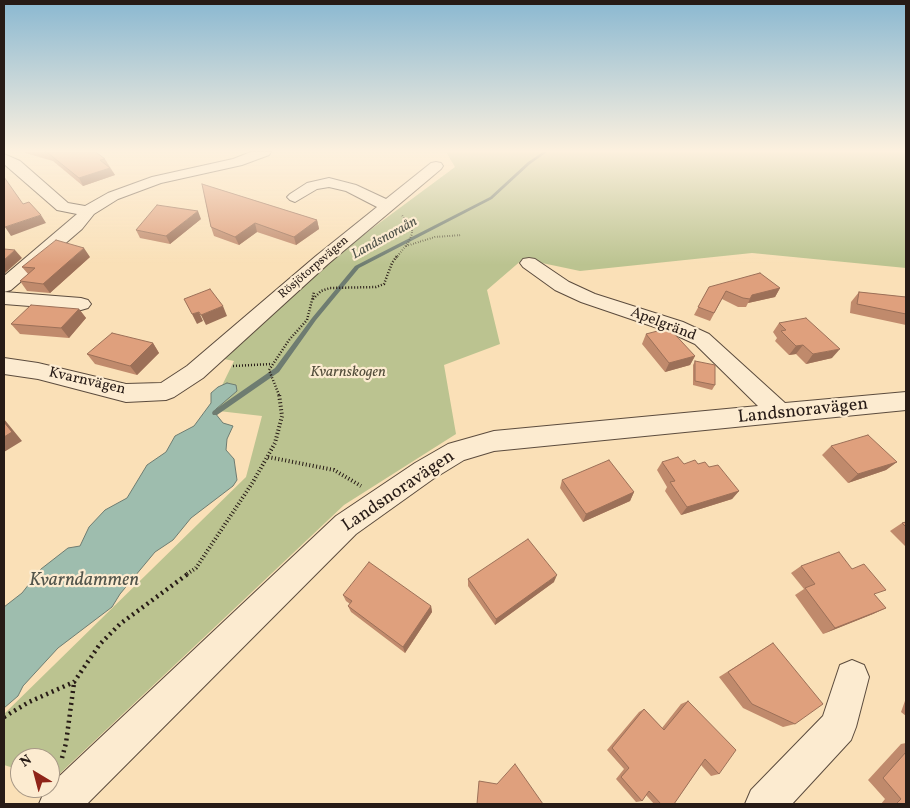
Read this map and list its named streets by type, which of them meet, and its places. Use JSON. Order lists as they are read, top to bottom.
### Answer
{
  "streets": {
    "street": [
      "Rösjötorpsvägen",
      "Apelgränd",
      "Kvarnvägen",
      "Landsnoravägen"
    ]
  },
  "crossings": [
    ["Rösjötorpsvägen", "Kvarnvägen"],
    ["Apelgränd", "Landsnoravägen"]
  ],
  "water": ["Landsnoraån", "Kvarndammen"],
  "parks": ["Kvarnskogen"],
  "north": "top left"
}
